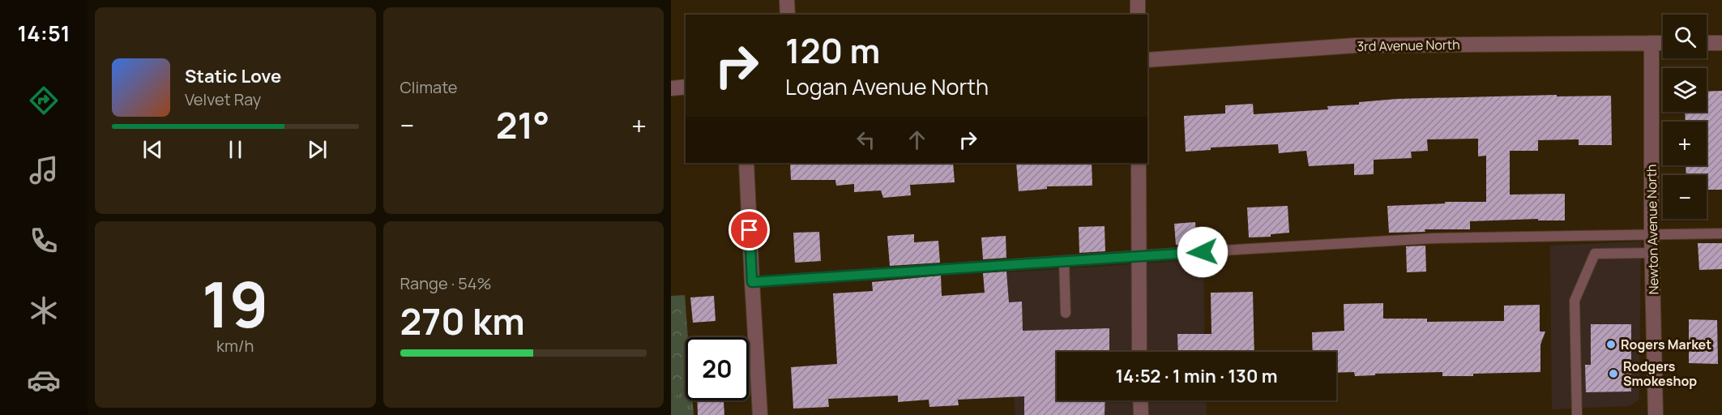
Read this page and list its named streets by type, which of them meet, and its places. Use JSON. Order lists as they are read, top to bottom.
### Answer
{
  "streets": {
    "street": ["3rd Avenue North", "Newton Avenue North"]
  },
  "crossings": [
    ["3rd Avenue North", "Newton Avenue North"]
  ],
  "places": ["Rogers Market", "Rodgers Smokeshop"],
  "page": {
    "tabs": "14:51",
    "tile": [
      "Climate",
      ["19", "km/h"],
      ["Range · 54%", "270 km"]
    ],
    "map_buttons": ["+", "−"],
    "turn": ["120 m", "Logan Avenue North"],
    "song": ["Static Love", "Velvet Ray"],
    "heat": ["−", "21°", "+"],
    "limit": "20",
    "trip": "14:52 · 1 min · 130 m"
  }
}
